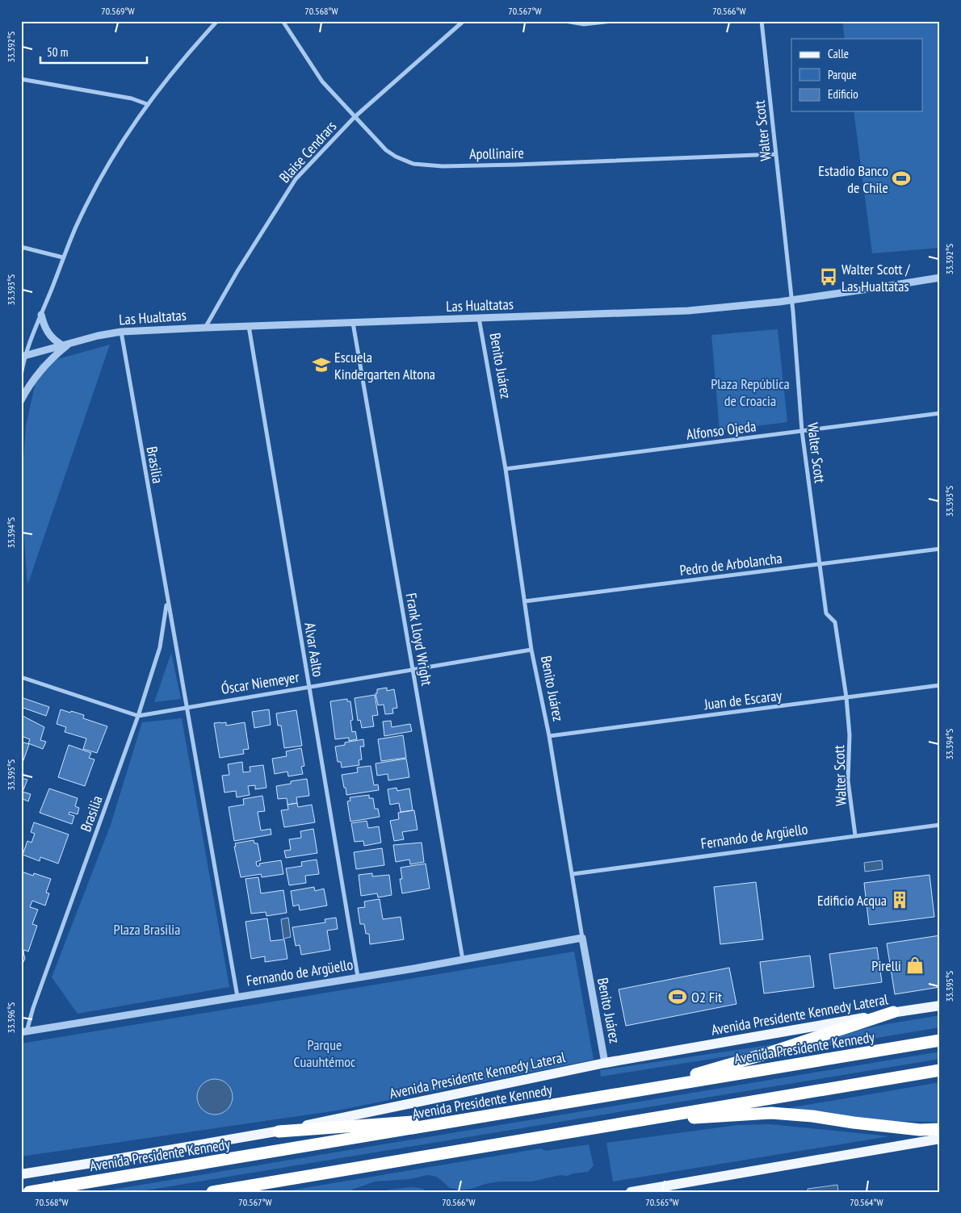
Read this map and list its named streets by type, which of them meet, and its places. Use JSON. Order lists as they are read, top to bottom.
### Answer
{
  "streets": {
    "highway": ["Avenida Presidente Kennedy"],
    "main road": ["Avenida Presidente Kennedy Lateral"],
    "street": [
      "Walter Scott",
      "Blaise Cendrars",
      "Apollinaire",
      "Las Hualtatas",
      "Benito Juárez",
      "Alfonso Ojeda",
      "Brasilia",
      "Pedro de Arbolancha",
      "Frank Lloyd Wright",
      "Alvar Aalto",
      "Óscar Niemeyer",
      "Juan de Escaray",
      "Fernando de Argüello"
    ]
  },
  "crossings": [
    ["Walter Scott", "Apollinaire"],
    ["Walter Scott", "Las Hualtatas"],
    ["Walter Scott", "Alfonso Ojeda"],
    ["Walter Scott", "Pedro de Arbolancha"],
    ["Walter Scott", "Juan de Escaray"],
    ["Walter Scott", "Fernando de Argüello"],
    ["Blaise Cendrars", "Apollinaire"],
    ["Blaise Cendrars", "Las Hualtatas"],
    ["Las Hualtatas", "Benito Juárez"],
    ["Las Hualtatas", "Brasilia"],
    ["Las Hualtatas", "Frank Lloyd Wright"],
    ["Las Hualtatas", "Alvar Aalto"],
    ["Benito Juárez", "Alfonso Ojeda"],
    ["Benito Juárez", "Pedro de Arbolancha"],
    ["Benito Juárez", "Óscar Niemeyer"],
    ["Benito Juárez", "Juan de Escaray"],
    ["Benito Juárez", "Fernando de Argüello"],
    ["Benito Juárez", "Avenida Presidente Kennedy Lateral"],
    ["Brasilia", "Óscar Niemeyer"],
    ["Brasilia", "Fernando de Argüello"],
    ["Frank Lloyd Wright", "Óscar Niemeyer"],
    ["Frank Lloyd Wright", "Fernando de Argüello"],
    ["Alvar Aalto", "Óscar Niemeyer"],
    ["Alvar Aalto", "Fernando de Argüello"]
  ],
  "parks": ["Plaza República de Croacia", "Plaza Brasilia", "Parque Cuauhtémoc"],
  "places": {
    "sports": ["Estadio Banco de Chile", "O2 Fit"],
    "bus stop": ["Walter Scott / Las Hualtatas"],
    "school or university": ["Escuela Kindergarten Altona"],
    "building": ["Edificio Acqua"],
    "shop": ["Pirelli"]
  },
  "legend": ["Calle", "Parque", "Edificio"],
  "scale_bar": "50 m",
  "coordinates": [
    "70.569°W",
    "70.568°W",
    "70.567°W",
    "70.566°W",
    "33.392°S",
    "33.393°S",
    "33.394°S",
    "33.395°S",
    "33.396°S",
    "70.565°W",
    "70.564°W"
  ]
}
